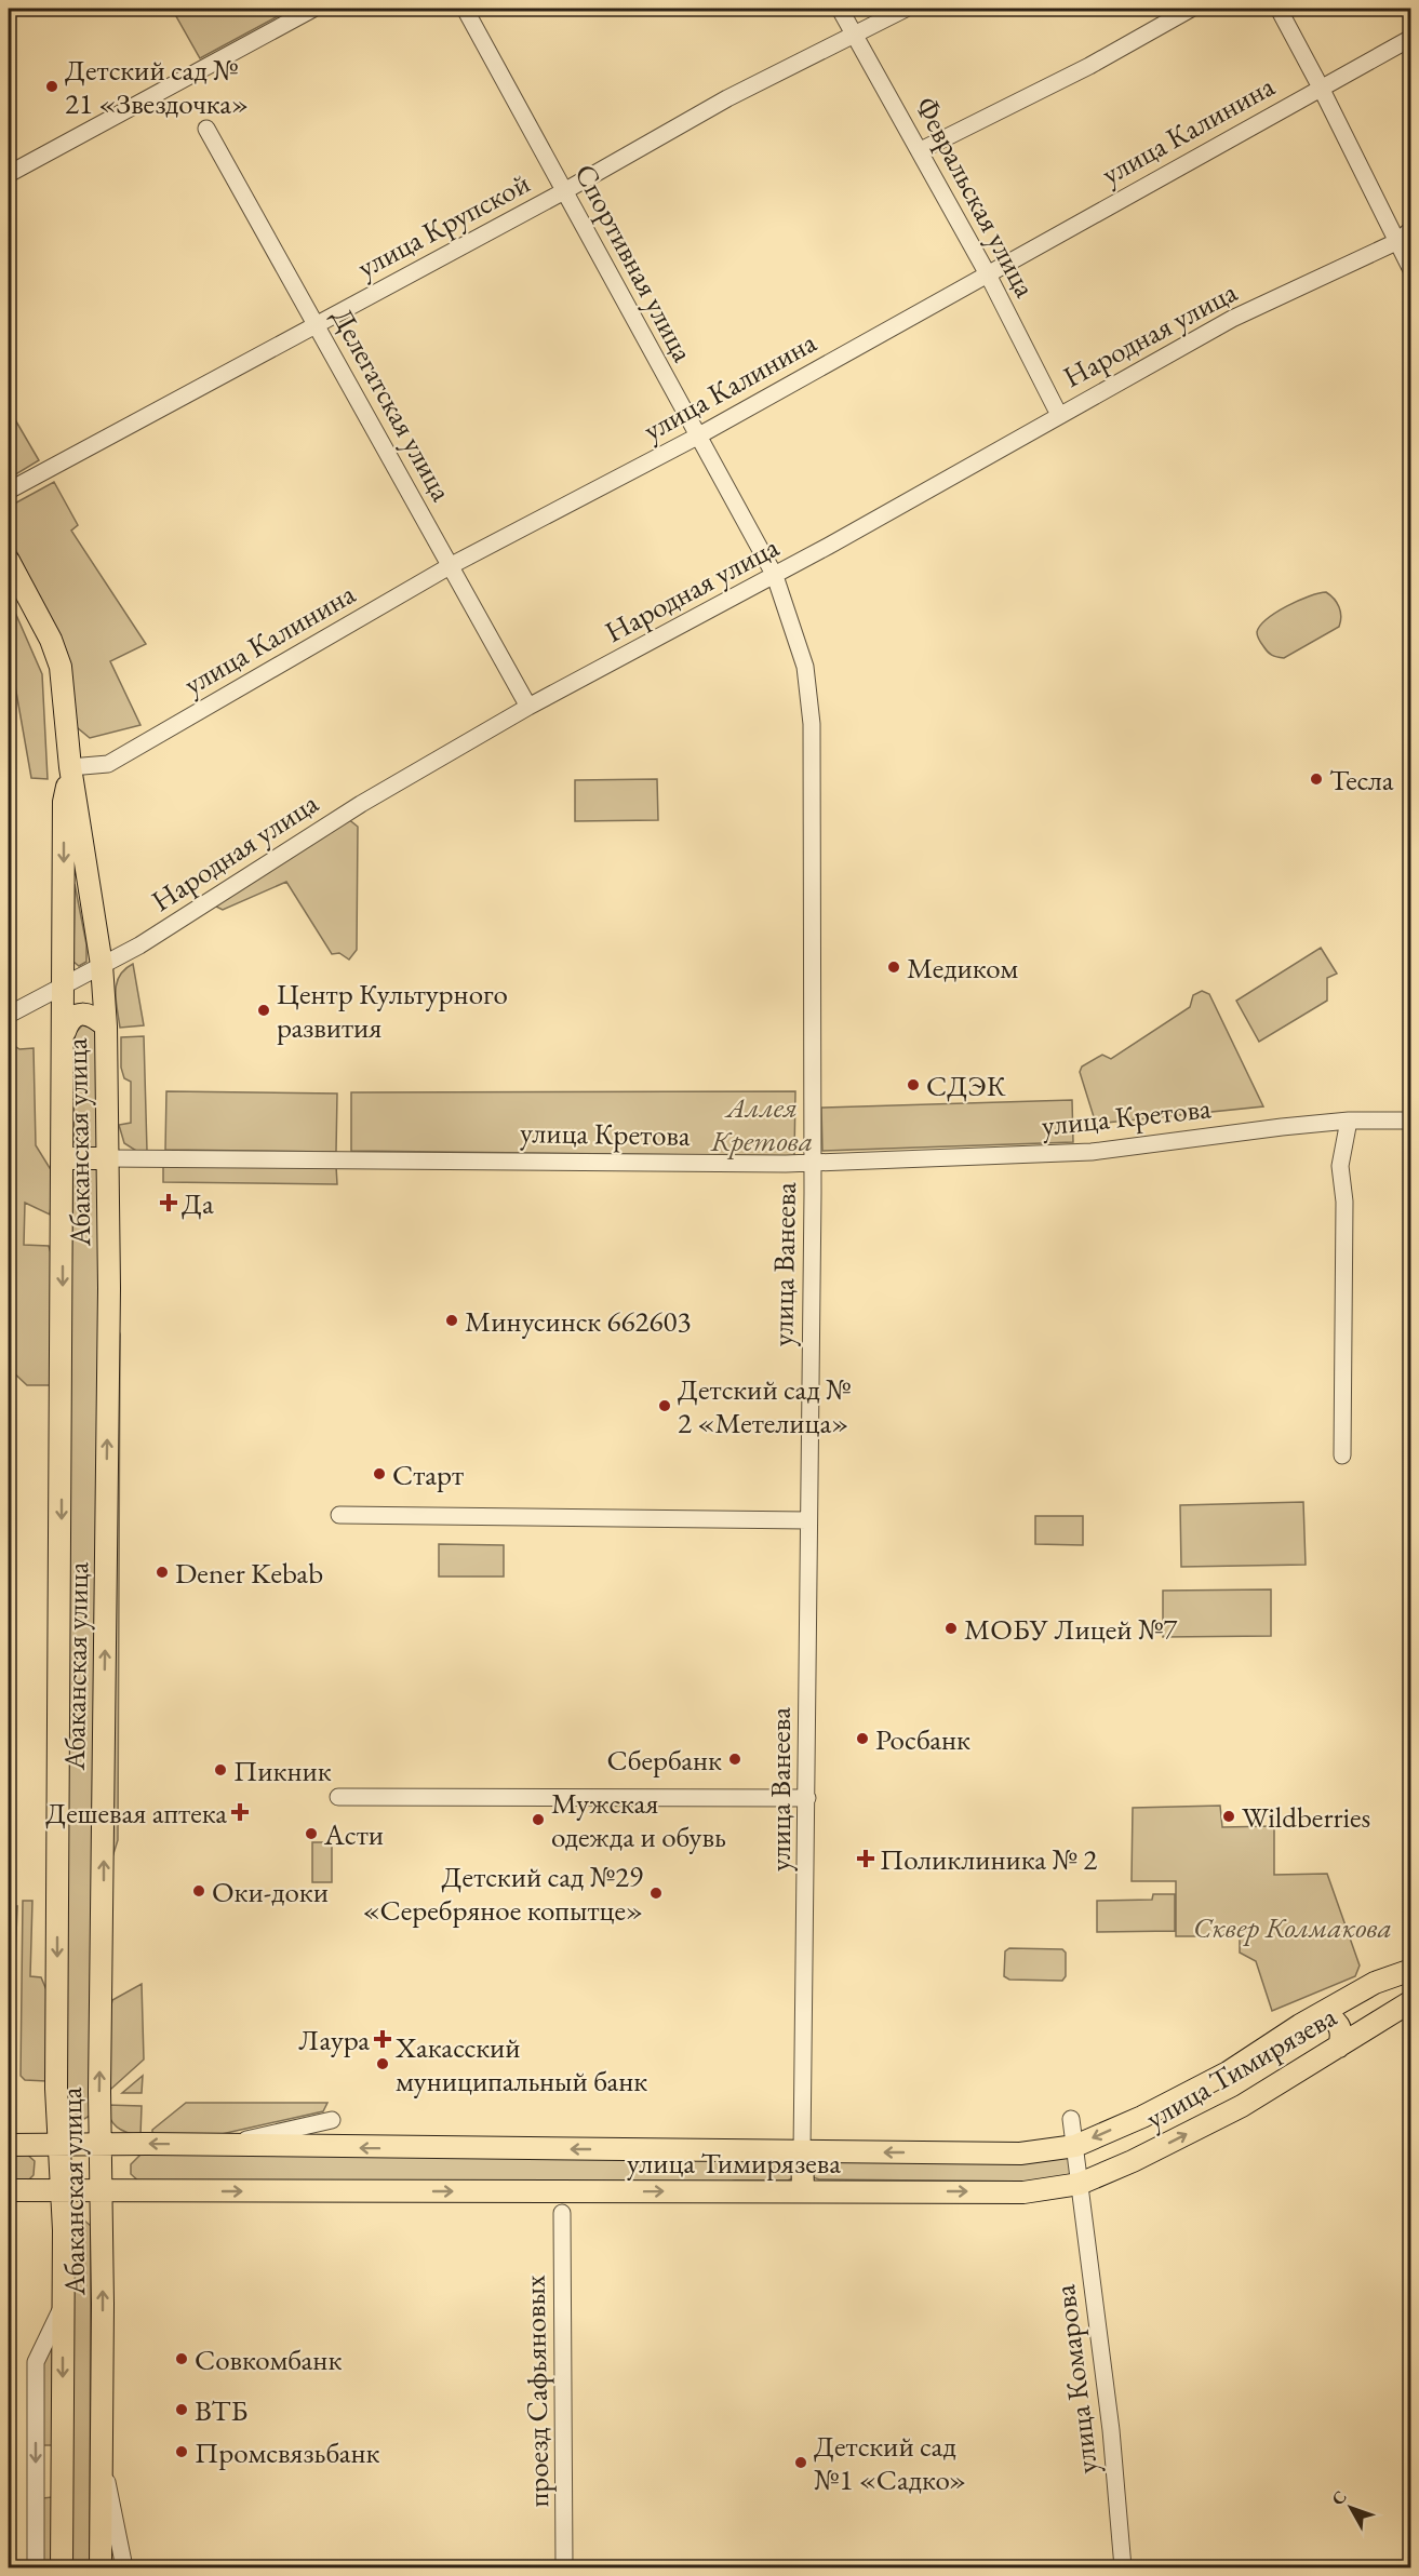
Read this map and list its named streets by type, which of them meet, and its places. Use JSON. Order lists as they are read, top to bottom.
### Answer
{
  "streets": {
    "main road": ["Абаканская улица", "улица Тимирязева"],
    "street": [
      "улица Калинина",
      "Февральская улица",
      "улица Крупской",
      "Спортивная улица",
      "Народная улица",
      "Делегатская улица",
      "улица Кретова",
      "улица Ванеева",
      "улица Комарова",
      "проезд Сафьяновых"
    ]
  },
  "crossings": [
    ["улица Калинина", "Февральская улица"],
    ["улица Калинина", "Спортивная улица"],
    ["улица Калинина", "Делегатская улица"],
    ["улица Калинина", "Абаканская улица"],
    ["Февральская улица", "улица Крупской"],
    ["Февральская улица", "Народная улица"],
    ["улица Крупской", "Спортивная улица"],
    ["улица Крупской", "Делегатская улица"],
    ["Спортивная улица", "Народная улица"],
    ["Спортивная улица", "улица Ванеева"],
    ["Народная улица", "Делегатская улица"],
    ["Народная улица", "Абаканская улица"],
    ["Народная улица", "улица Ванеева"],
    ["улица Кретова", "Абаканская улица"],
    ["улица Кретова", "улица Ванеева"],
    ["Абаканская улица", "улица Тимирязева"],
    ["улица Ванеева", "улица Тимирязева"],
    ["улица Тимирязева", "улица Комарова"]
  ],
  "parks": ["Аллея Кретова", "Сквер Колмакова"],
  "places": {
    "other": [
      "Детский сад № 21 «Звездочка»",
      "Тесла",
      "Медиком",
      "Центр Культурного развития",
      "СДЭК",
      "Минусинск 662603",
      "Детский сад № 2 «Метелица»",
      "Старт",
      "Dener Kebab",
      "МОБУ Лицей №7",
      "Росбанк",
      "Сбербанк",
      "Пикник",
      "Wildberries",
      "Мужская одежда и обувь",
      "Асти",
      "Оки-доки",
      "Детский сад №29 «Серебряное копытце»",
      "Хакасский муниципальный банк",
      "Совкомбанк",
      "ВТБ",
      "Промсвязьбанк",
      "Детский сад №1 «Cадко»"
    ],
    "health": [
      "Да",
      "Дешевая аптека",
      "Поликлиника № 2",
      "Лаура"
    ]
  },
  "north": "top left"
}
